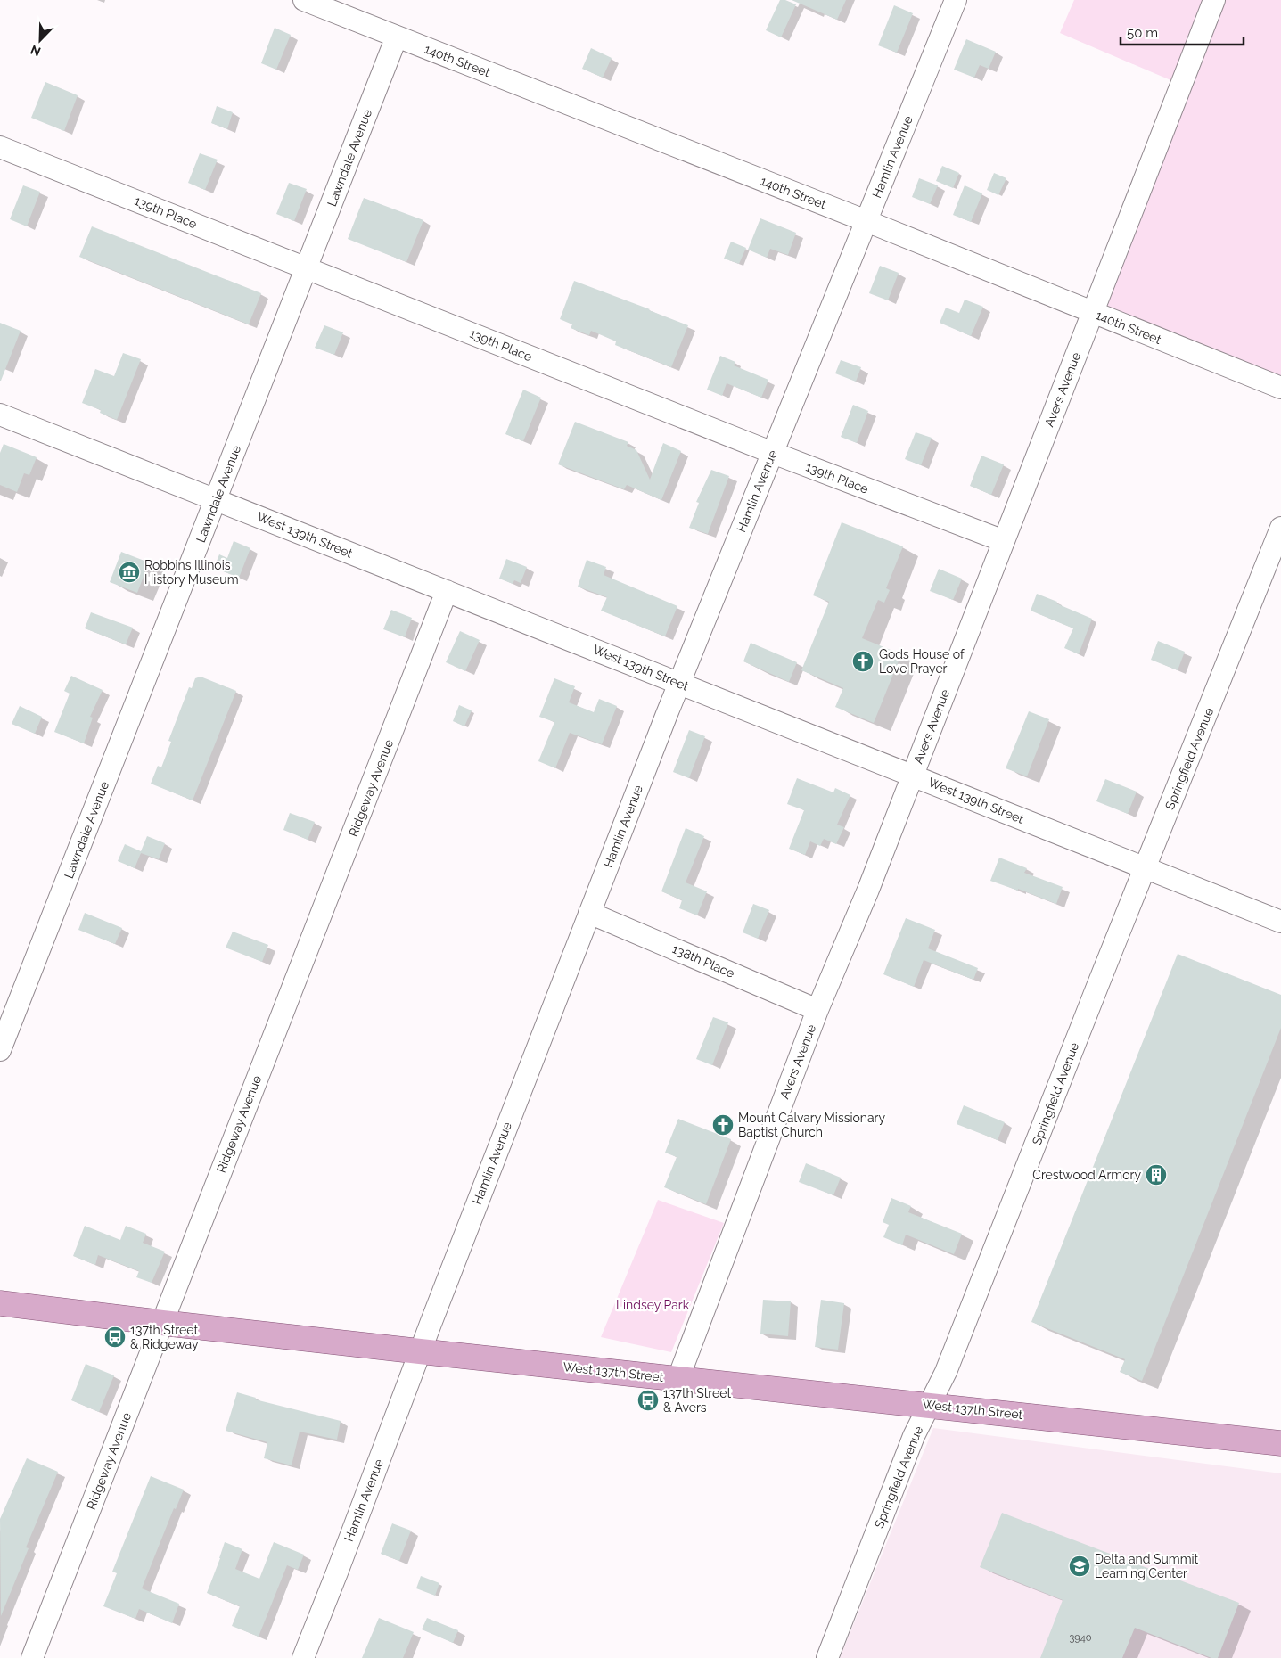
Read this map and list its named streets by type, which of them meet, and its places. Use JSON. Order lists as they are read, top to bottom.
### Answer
{
  "streets": {
    "main road": ["West 137th Street"],
    "street": [
      "140th Street",
      "Hamlin Avenue",
      "Lawndale Avenue",
      "139th Place",
      "Avers Avenue",
      "West 139th Street",
      "Springfield Avenue",
      "Ridgeway Avenue",
      "138th Place"
    ]
  },
  "crossings": [
    ["140th Street", "Hamlin Avenue"],
    ["140th Street", "Lawndale Avenue"],
    ["140th Street", "Avers Avenue"],
    ["Hamlin Avenue", "139th Place"],
    ["Hamlin Avenue", "West 139th Street"],
    ["Hamlin Avenue", "138th Place"],
    ["Hamlin Avenue", "West 137th Street"],
    ["Lawndale Avenue", "139th Place"],
    ["Lawndale Avenue", "West 139th Street"],
    ["139th Place", "Avers Avenue"],
    ["Avers Avenue", "West 139th Street"],
    ["Avers Avenue", "138th Place"],
    ["Avers Avenue", "West 137th Street"],
    ["West 139th Street", "Springfield Avenue"],
    ["West 139th Street", "Ridgeway Avenue"],
    ["Springfield Avenue", "West 137th Street"],
    ["Ridgeway Avenue", "West 137th Street"]
  ],
  "parks": ["Lindsey Park"],
  "places": {
    "museum": ["Robbins Illinois History Museum"],
    "church": ["Gods House of Love Prayer", "Mount Calvary Missionary Baptist Church"],
    "building": ["Crestwood Armory"],
    "bus stop": ["137th Street & Ridgeway", "137th Street & Avers"],
    "school or university": ["Delta and Summit Learning Center"]
  },
  "house_numbers": ["3940"],
  "scale_bar": "50 m",
  "north": "bottom left"
}
